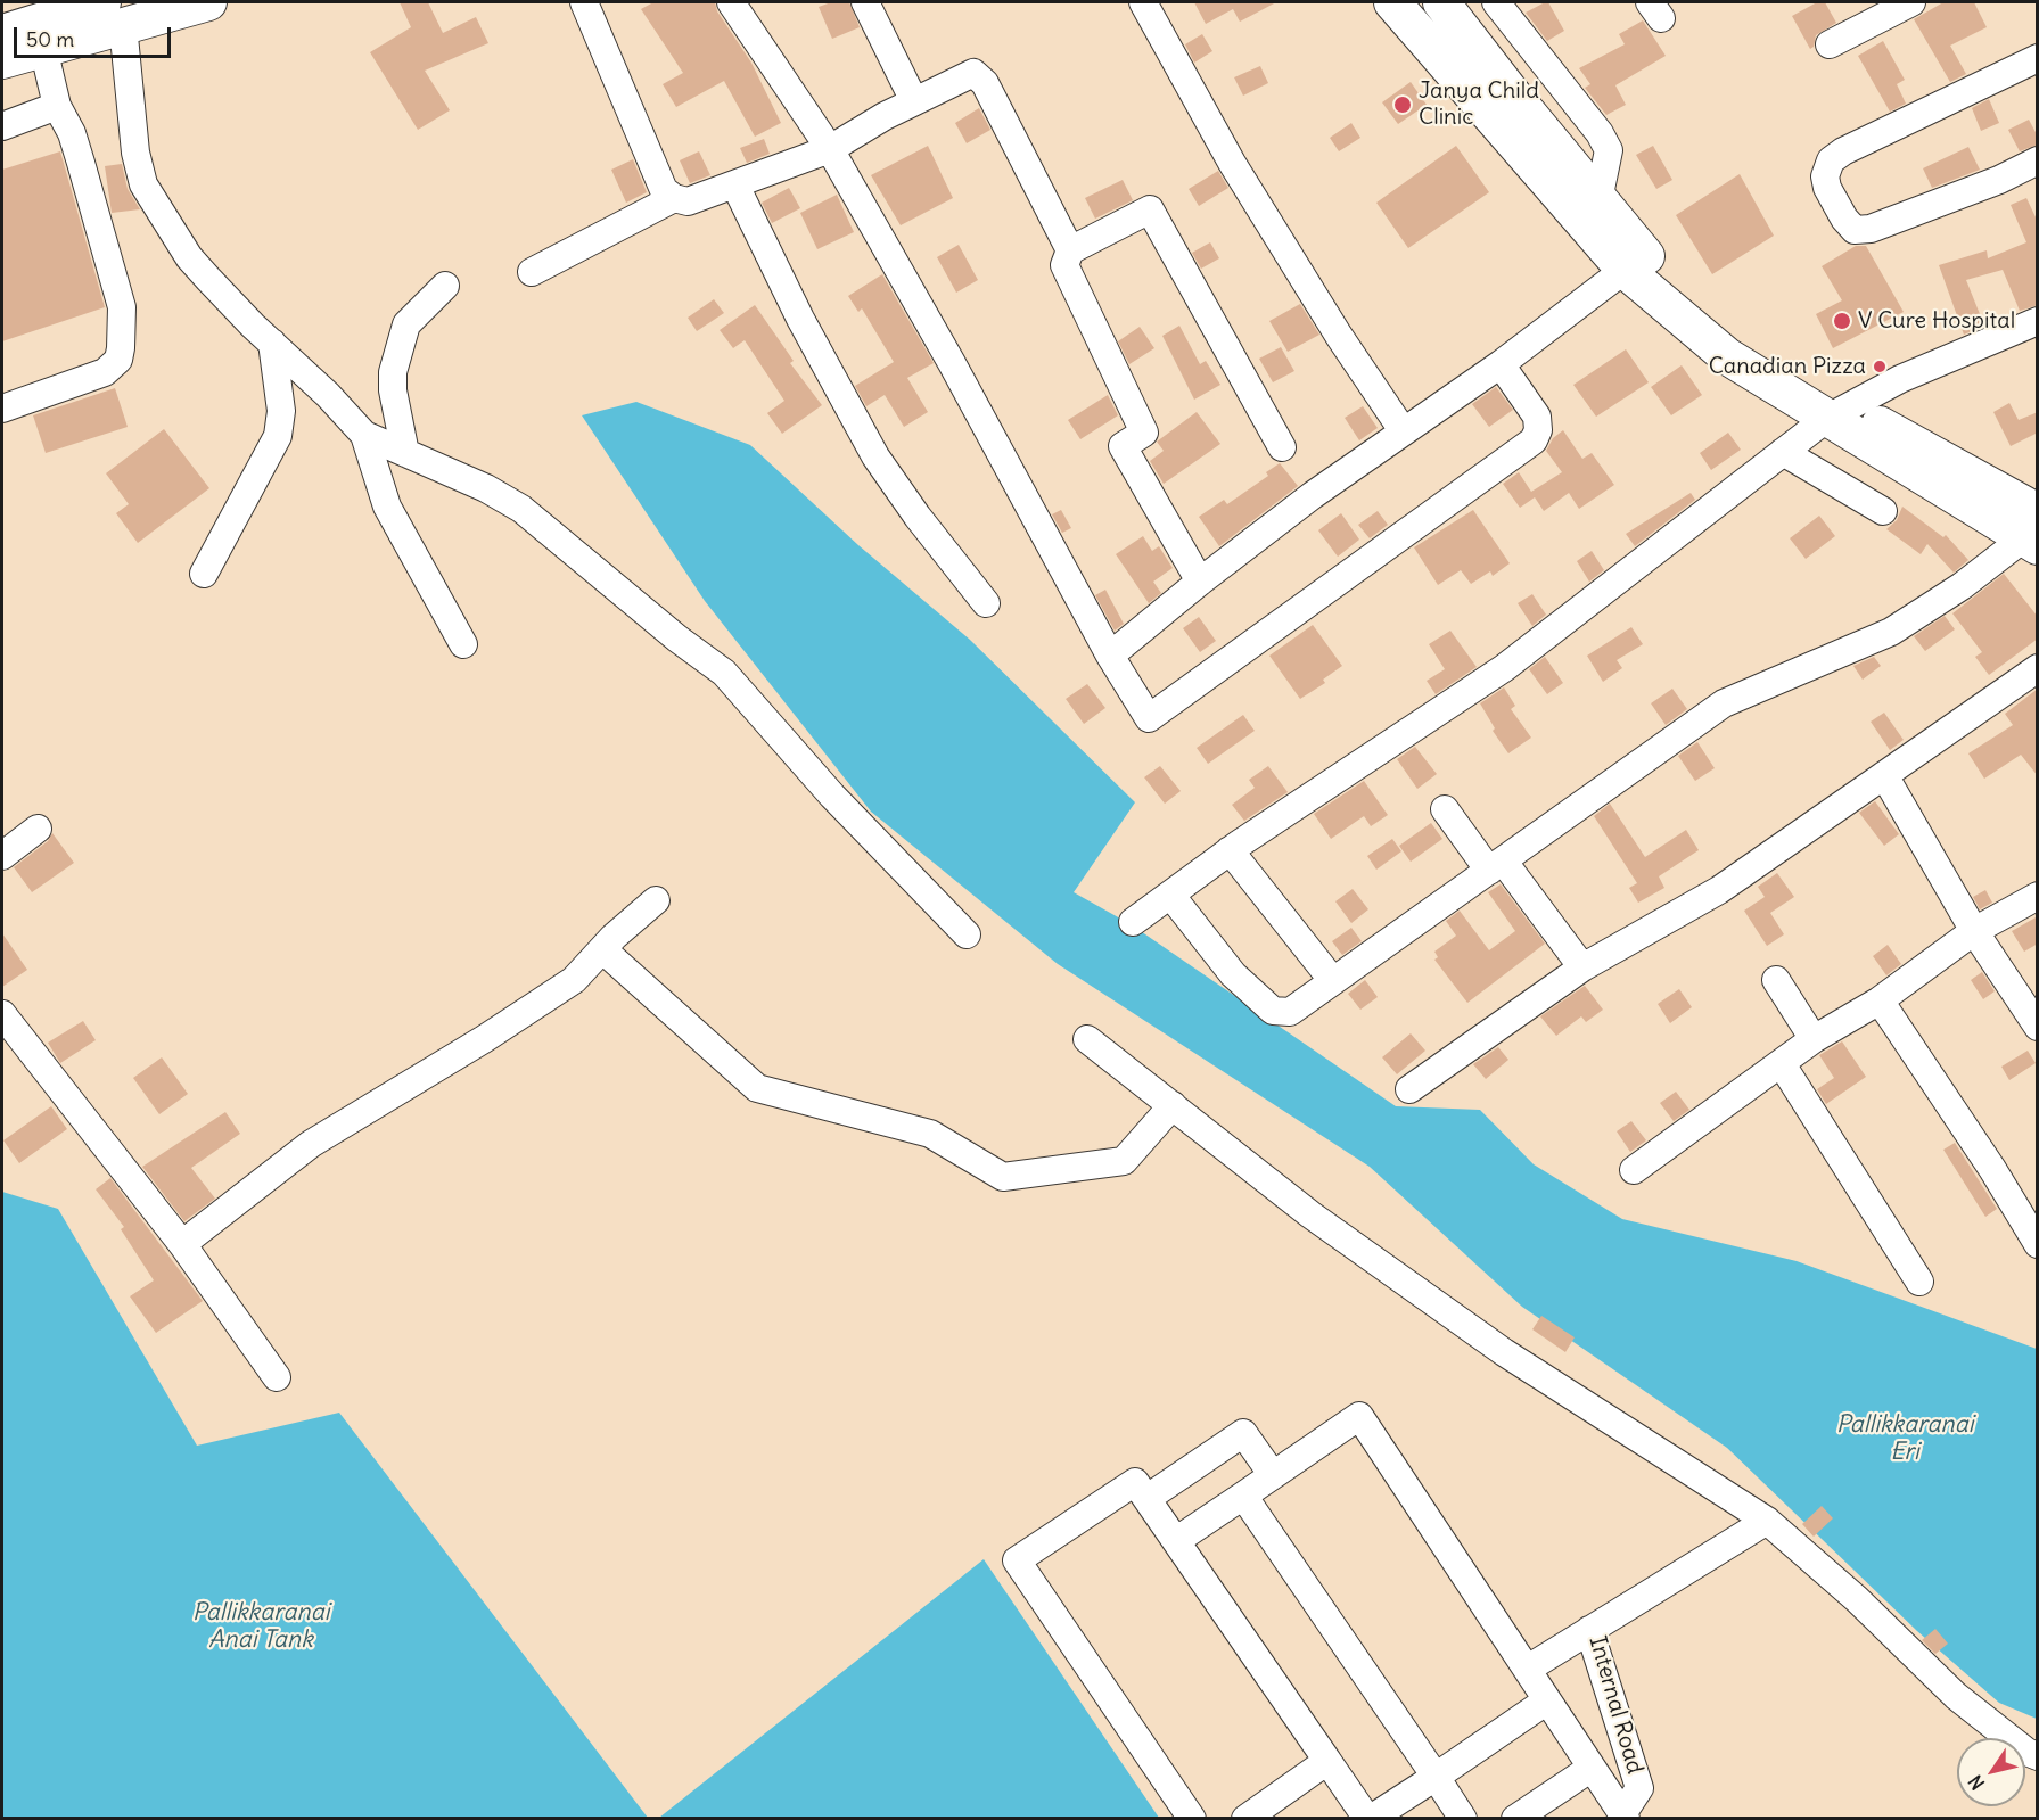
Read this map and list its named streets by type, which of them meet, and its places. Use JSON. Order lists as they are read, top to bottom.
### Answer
{
  "streets": {
    "street": ["Internal Road"]
  },
  "water": ["Pallikkaranai Eri", "Pallikkaranai Anai Tank"],
  "places": ["Janya Child Clinic", "V Cure Hospital", "Canadian Pizza"],
  "scale_bar": "50 m",
  "north": "bottom left"
}
